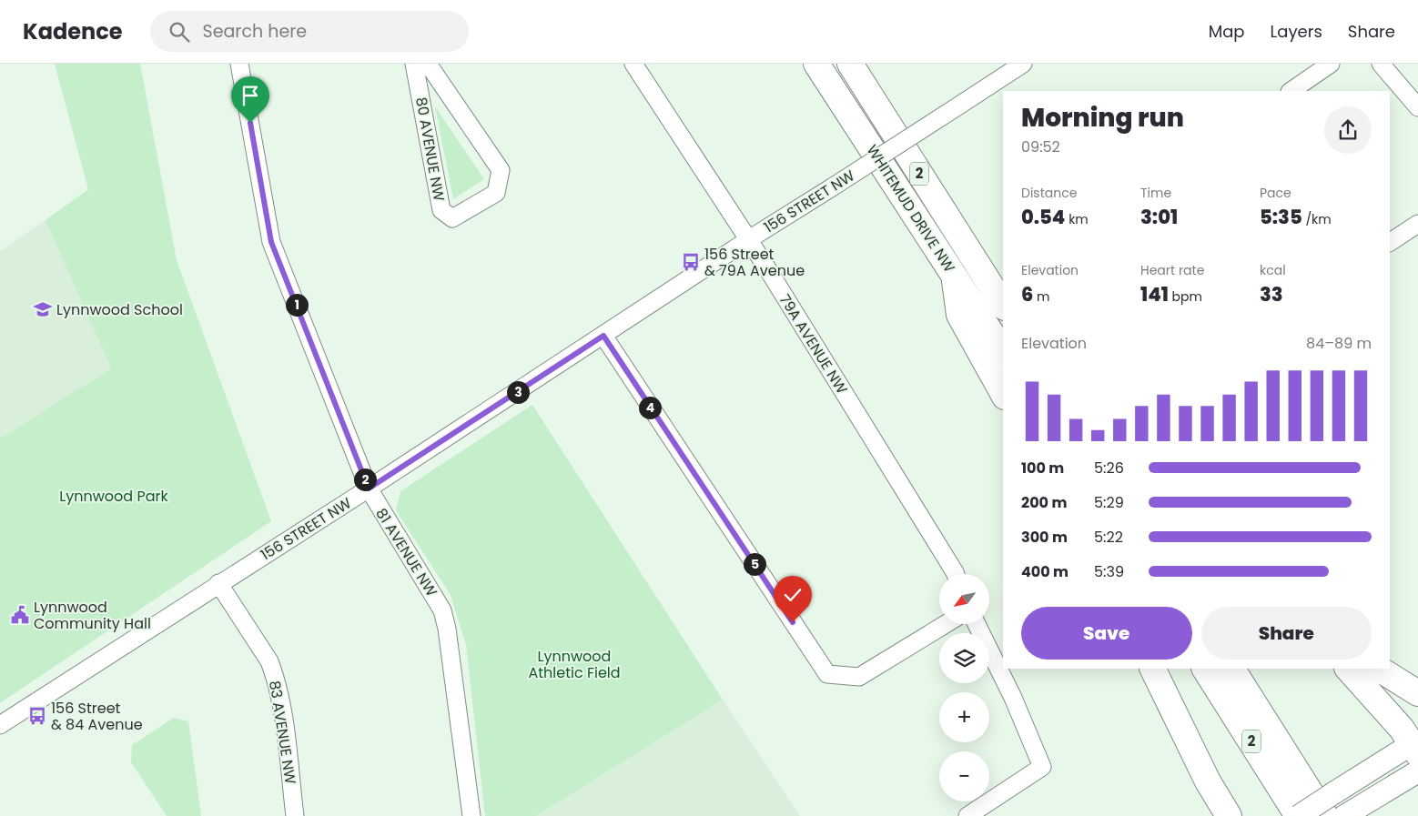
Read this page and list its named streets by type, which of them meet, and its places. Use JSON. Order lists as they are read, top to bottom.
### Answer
{
  "streets": {
    "highway": ["2", "WHITEMUD DRIVE NW"],
    "street": [
      "80 AVENUE NW",
      "156 STREET NW",
      "79A AVENUE NW",
      "81 AVENUE NW",
      "83 AVENUE NW"
    ]
  },
  "crossings": [
    ["156 STREET NW", "79A AVENUE NW"],
    ["156 STREET NW", "81 AVENUE NW"],
    ["156 STREET NW", "83 AVENUE NW"]
  ],
  "parks": ["Lynnwood Park", "Lynnwood Athletic Field"],
  "places": {
    "bus stop": ["156 Street & 79A Avenue", "156 Street & 84 Avenue"],
    "school or university": ["Lynnwood School"],
    "public building": ["Lynnwood Community Hall"]
  },
  "north": "bottom left",
  "page": {
    "header": "Kadence",
    "search": "Search here",
    "nav": ["Map", "Layers", "Share"],
    "heading": ["Morning run", "09:52"],
    "stats": [
      ["Distance", "0.54 km"],
      ["Time", "3:01"],
      ["Pace", "5:35 /km"],
      ["Elevation", "6 m"],
      ["Heart rate", "141 bpm"],
      ["kcal", "33"]
    ],
    "pins": [
      "1",
      "3",
      "4",
      "2",
      "5"
    ],
    "chart": ["Elevation", "84–89 m"],
    "list": [
      {
        "name": "100 m",
        "note": "5:26"
      },
      {
        "name": "200 m",
        "note": "5:29"
      },
      {
        "name": "300 m",
        "note": "5:22"
      },
      {
        "name": "400 m",
        "note": "5:39"
      }
    ],
    "map_buttons": ["+", "−"],
    "buttons": ["Save", "Share"]
  }
}
